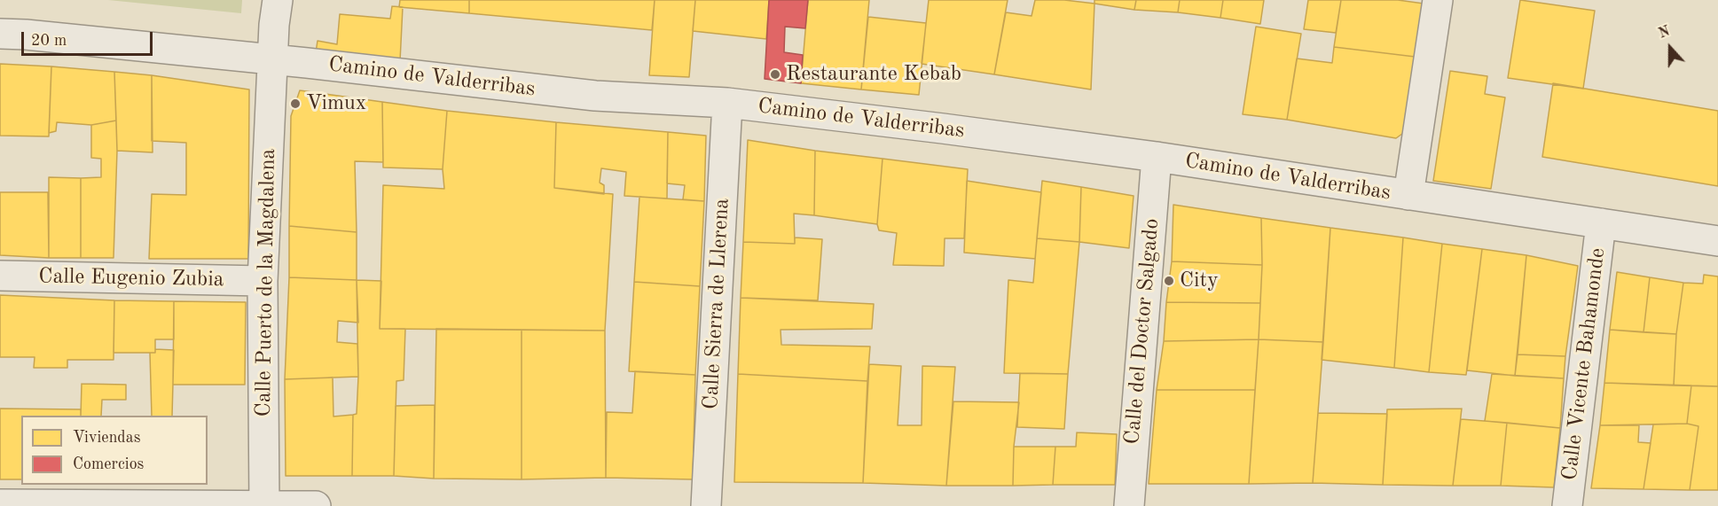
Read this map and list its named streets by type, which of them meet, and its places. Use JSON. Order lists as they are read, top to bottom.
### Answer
{
  "streets": {
    "street": [
      "Camino de Valderribas",
      "Calle Eugenio Zubia",
      "Calle Puerto de la Magdalena",
      "Calle Sierra de Llerena",
      "Calle del Doctor Salgado",
      "Calle Vicente Bahamonde"
    ]
  },
  "crossings": [
    ["Camino de Valderribas", "Calle Puerto de la Magdalena"],
    ["Camino de Valderribas", "Calle Sierra de Llerena"],
    ["Camino de Valderribas", "Calle del Doctor Salgado"],
    ["Camino de Valderribas", "Calle Vicente Bahamonde"],
    ["Calle Eugenio Zubia", "Calle Puerto de la Magdalena"]
  ],
  "places": ["Restaurante Kebab", "Vimux", "City"],
  "legend": ["Viviendas", "Comercios"],
  "scale_bar": "20 m",
  "north": "top"
}
